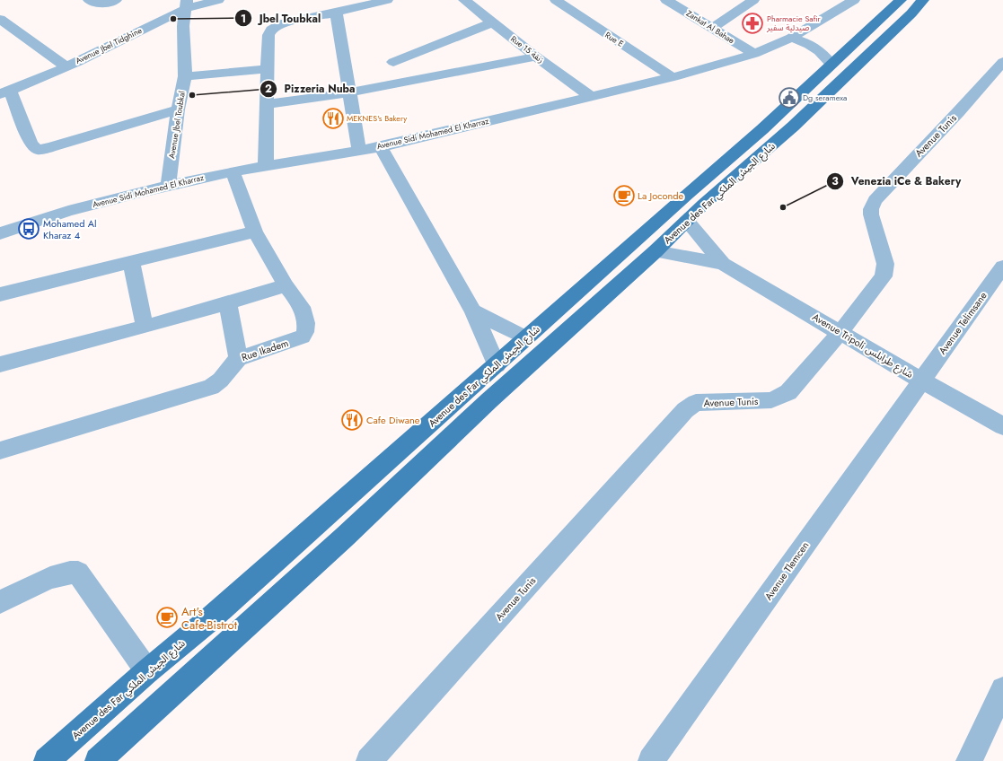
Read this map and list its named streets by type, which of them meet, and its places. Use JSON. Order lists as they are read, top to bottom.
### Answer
{
  "streets": {
    "main road": ["Avenue des Far شارع الجيش الملكي"],
    "street": [
      "Zankat Al Bahae",
      "Rue E",
      "Avenue Jbel Tidghine",
      "Rue 15 زنقة",
      "Avenue Jbel Toubkal",
      "Avenue Sidi Mohamed El Kharraz",
      "Avenue Tunis",
      "Avenue Telimsane",
      "Avenue Tripoli شارع طرابلس",
      "Rue Ikadem",
      "Avenue Tlemcen"
    ]
  },
  "crossings": [
    ["Zankat Al Bahae", "Avenue Sidi Mohamed El Kharraz"],
    ["Rue E", "Avenue Sidi Mohamed El Kharraz"],
    ["Avenue Jbel Tidghine", "Avenue Jbel Toubkal"],
    ["Rue 15 زنقة", "Avenue Sidi Mohamed El Kharraz"],
    ["Avenue Jbel Toubkal", "Avenue Sidi Mohamed El Kharraz"],
    ["Avenue Sidi Mohamed El Kharraz", "Rue Ikadem"],
    ["Avenue Tunis", "Avenue Tripoli شارع طرابلس"],
    ["Avenue des Far شارع الجيش الملكي", "Avenue Tripoli شارع طرابلس"],
    ["Avenue Telimsane", "Avenue Tripoli شارع طرابلس"],
    ["Avenue Telimsane", "Avenue Tlemcen"],
    ["Avenue Tripoli شارع طرابلس", "Avenue Tlemcen"]
  ],
  "places": {
    "other": ["Jbel Toubkal", "Pizzeria Nuba", "Venezia iCe & Bakery"],
    "pharmacy": ["Pharmacie Safir صيدلية سفير"],
    "public building": ["Dg seramexa"],
    "restaurant": ["MEKNES's Bakery", "Cafe Diwane"],
    "cafe": ["La Joconde", "Art's Cafe-Bistrot"],
    "bus stop": ["Mohamed Al Kharaz 4"]
  }
}
